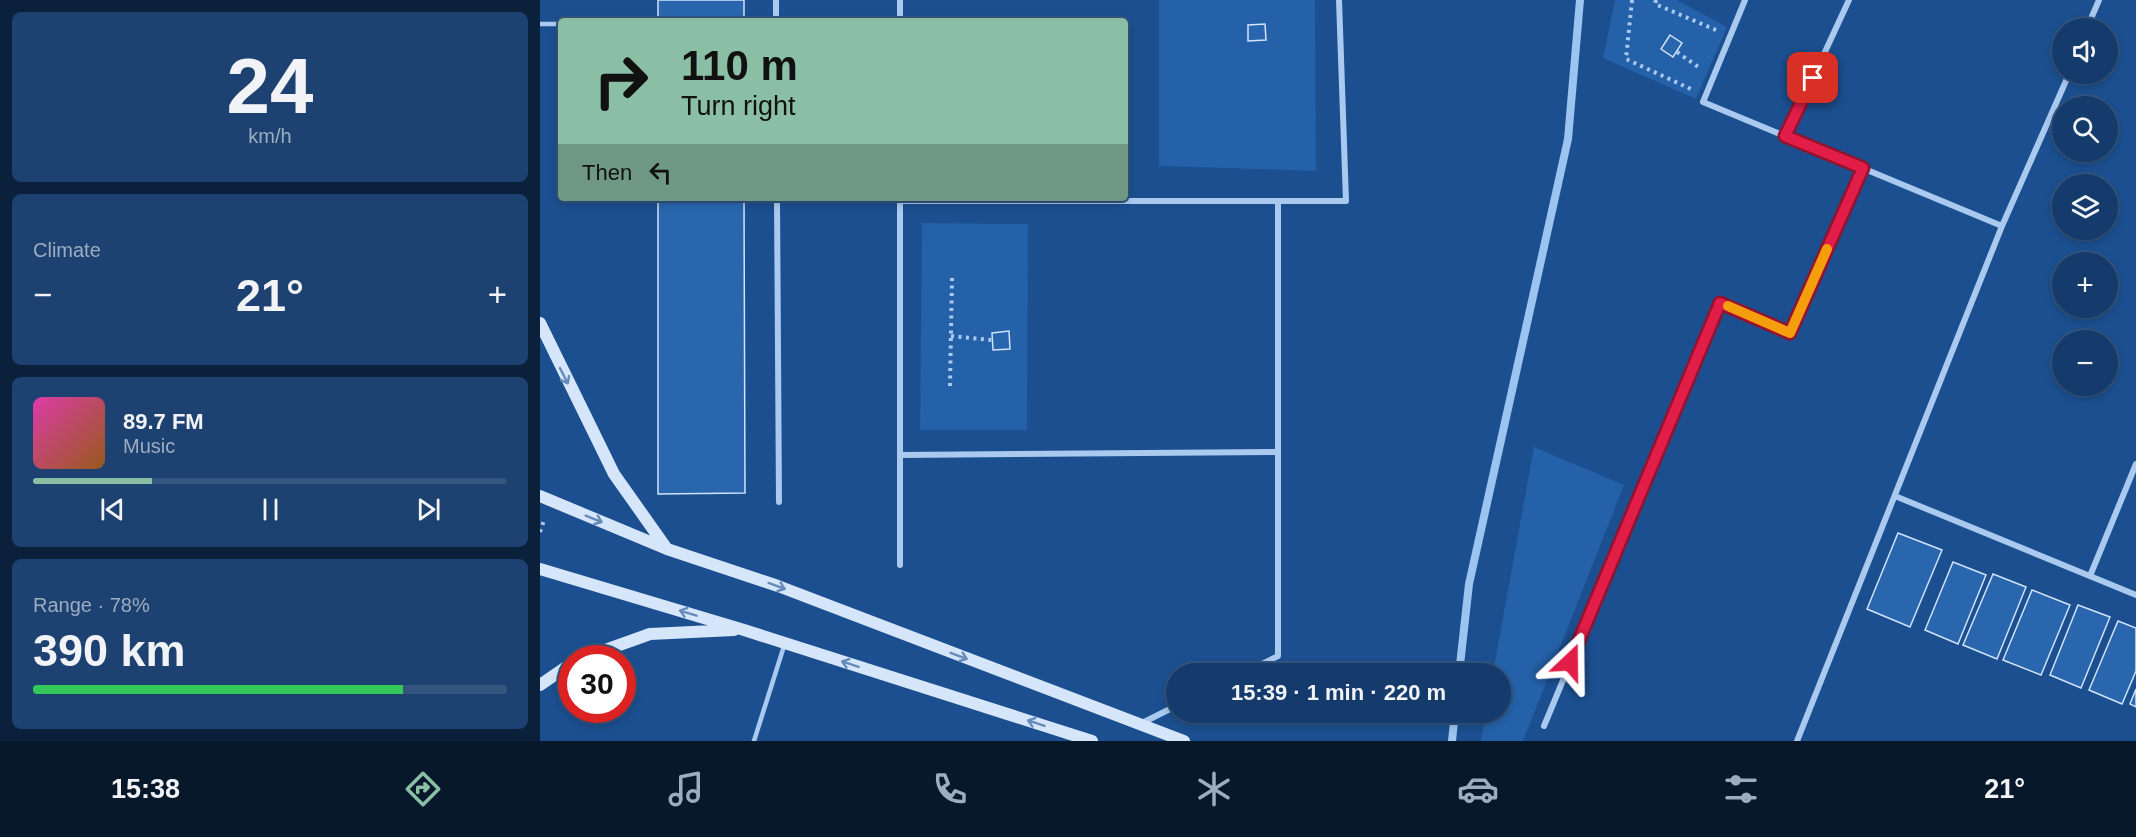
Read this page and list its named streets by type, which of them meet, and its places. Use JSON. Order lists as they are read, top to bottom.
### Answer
{
  "page": {
    "tile": [
      ["24", "km/h"],
      "Climate",
      ["Range · 78%", "390 km"]
    ],
    "map_buttons": ["+", "−"],
    "turn": ["110 m", "Turn right"],
    "then": "Then",
    "heat": ["−", "21°", "+"],
    "song": ["89.7 FM", "Music"],
    "limit": "30",
    "trip": "15:39 · 1 min · 220 m",
    "tabs": ["15:38", "21°"]
  }
}
